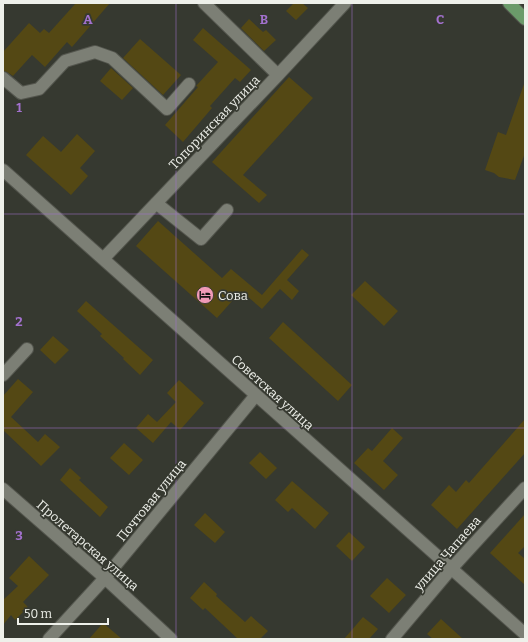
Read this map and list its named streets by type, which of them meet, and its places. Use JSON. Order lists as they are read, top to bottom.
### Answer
{
  "streets": {
    "street": [
      "Топоринская улица",
      "Советская улица",
      "Почтовая улица",
      "Пролетарская улица",
      "улица Чапаева"
    ]
  },
  "crossings": [
    ["Топоринская улица", "Советская улица"],
    ["Советская улица", "Почтовая улица"],
    ["Советская улица", "улица Чапаева"],
    ["Почтовая улица", "Пролетарская улица"]
  ],
  "places": {
    "hotel": ["Сова"]
  },
  "scale_bar": "50 m",
  "grid": {
    "columns": ["A", "B", "C"],
    "rows": ["1", "2", "3"]
  }
}
